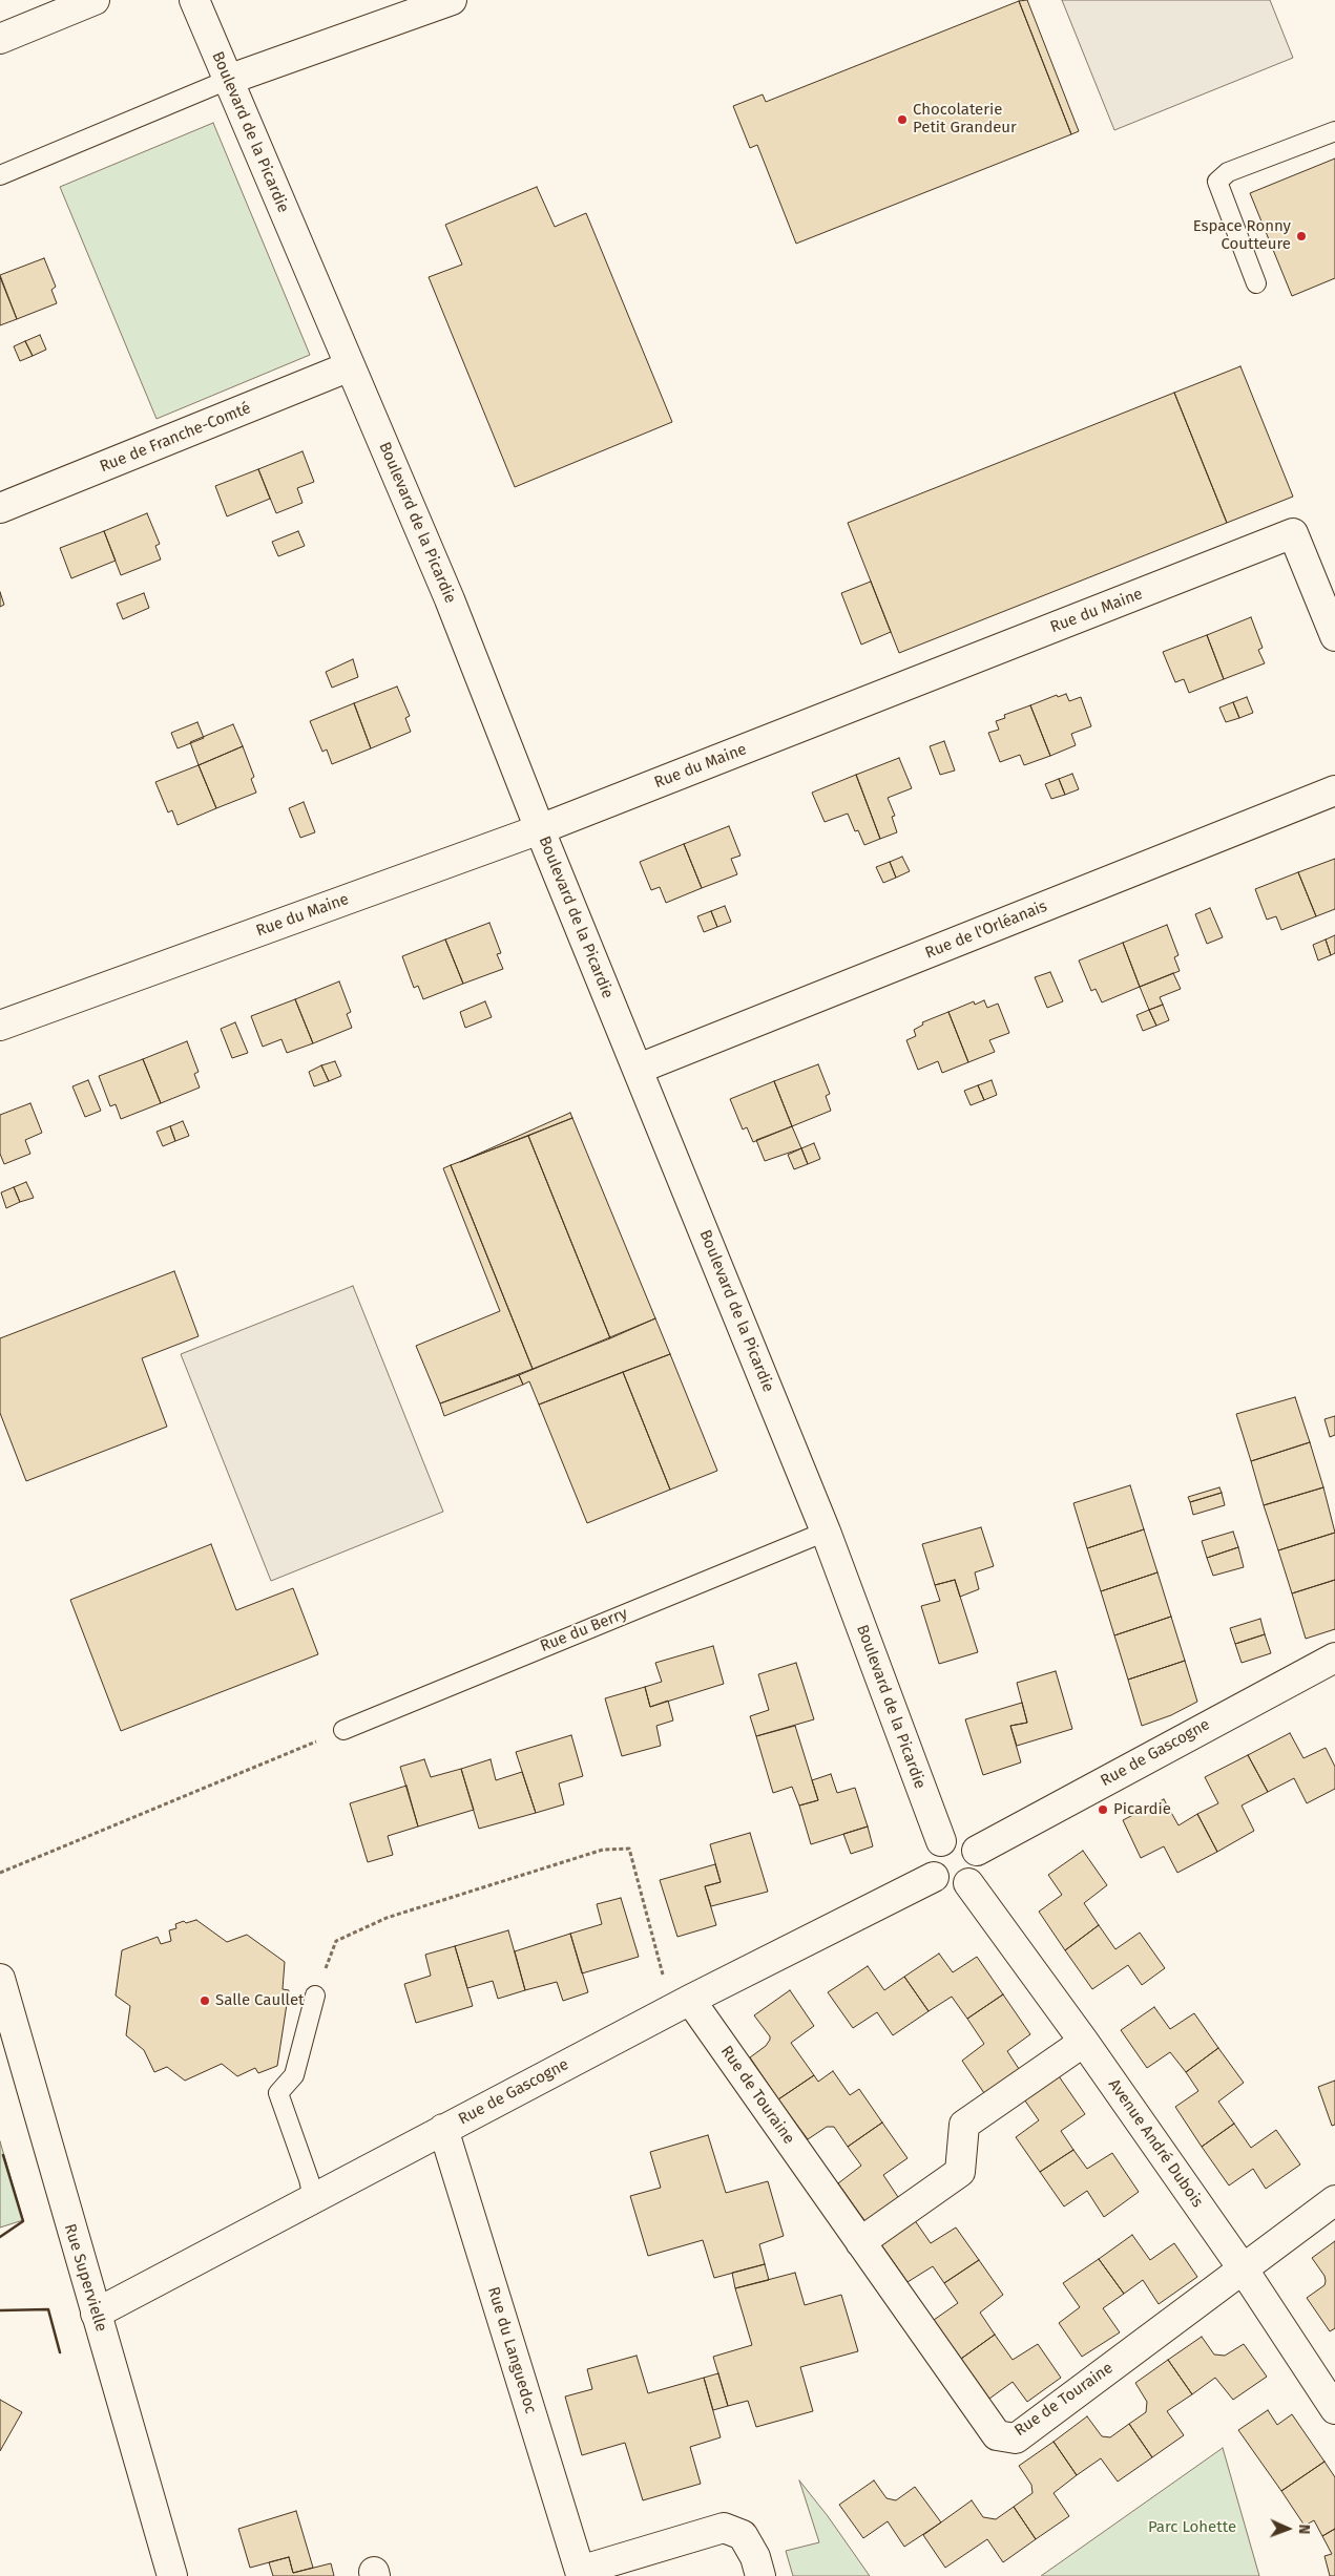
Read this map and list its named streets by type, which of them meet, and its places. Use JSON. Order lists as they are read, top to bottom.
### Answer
{
  "streets": {
    "street": [
      "Boulevard de la Picardie",
      "Rue de Franche-Comté",
      "Rue du Maine",
      "Rue de l'Orléanais",
      "Rue de Gascogne",
      "Rue de Touraine",
      "Avenue André Dubois",
      "Rue Supervielle",
      "Rue du Languedoc"
    ],
    "lane": ["Rue du Berry"]
  },
  "crossings": [
    ["Boulevard de la Picardie", "Rue de Franche-Comté"],
    ["Boulevard de la Picardie", "Rue du Maine"],
    ["Boulevard de la Picardie", "Rue de l'Orléanais"],
    ["Boulevard de la Picardie", "Rue du Berry"],
    ["Boulevard de la Picardie", "Rue de Gascogne"],
    ["Boulevard de la Picardie", "Avenue André Dubois"],
    ["Rue de Gascogne", "Rue de Touraine"],
    ["Rue de Gascogne", "Avenue André Dubois"],
    ["Rue de Gascogne", "Rue Supervielle"],
    ["Rue de Gascogne", "Rue du Languedoc"],
    ["Rue de Touraine", "Avenue André Dubois"]
  ],
  "parks": ["Parc Lohette"],
  "places": [
    "Chocolaterie Petit Grandeur",
    "Espace Ronny Coutteure",
    "Picardie",
    "Salle Caullet"
  ],
  "north": "right"
}
